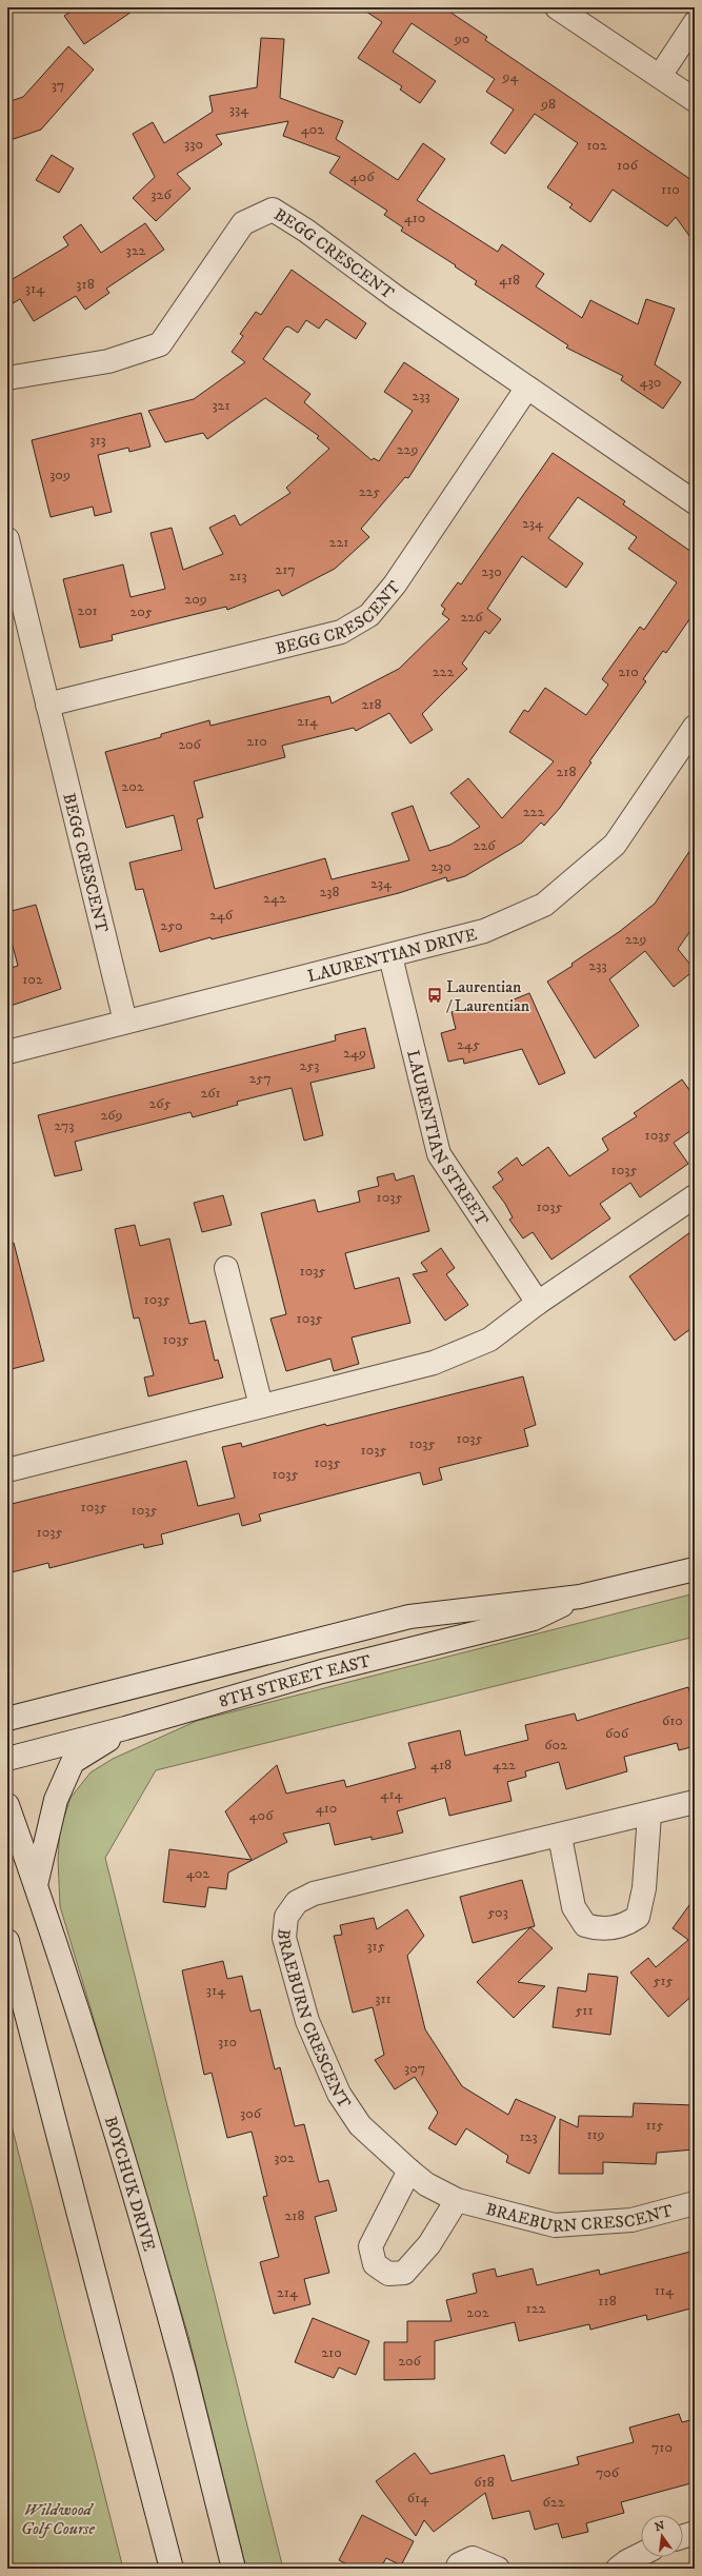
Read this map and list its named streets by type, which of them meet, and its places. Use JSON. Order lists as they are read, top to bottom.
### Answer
{
  "streets": {
    "street": [
      "BEGG CRESCENT",
      "LAURENTIAN DRIVE",
      "LAURENTIAN STREET",
      "8TH STREET EAST",
      "BRAEBURN CRESCENT",
      "BOYCHUK DRIVE"
    ]
  },
  "crossings": [
    ["BEGG CRESCENT", "LAURENTIAN DRIVE"],
    ["LAURENTIAN DRIVE", "LAURENTIAN STREET"]
  ],
  "parks": ["Wildwood Golf Course"],
  "places": {
    "bus stop": ["Laurentian / Laurentian"]
  },
  "house_numbers": [
    "90",
    "94",
    "37",
    "98",
    "334",
    "402",
    "330",
    "102",
    "106",
    "406",
    "110",
    "326",
    "410",
    "322",
    "418",
    "318",
    "314",
    "430",
    "233",
    "321",
    "313",
    "229",
    "309",
    "225",
    "234",
    "221",
    "217",
    "230",
    "213",
    "209",
    "201",
    "205",
    "226",
    "222",
    "210",
    "218",
    "214",
    "210",
    "206",
    "218",
    "202",
    "222",
    "226",
    "230",
    "234",
    "238",
    "242",
    "246",
    "250",
    "229",
    "233",
    "102",
    "245",
    "249",
    "253",
    "257",
    "261",
    "265",
    "269",
    "273",
    "1035",
    "1035",
    "1035",
    "1035",
    "1035",
    "1035",
    "1035",
    "1035",
    "1035",
    "1035",
    "1035",
    "1035",
    "1035",
    "1035",
    "1035",
    "1035",
    "610",
    "606",
    "602",
    "418",
    "422",
    "414",
    "410",
    "406",
    "402",
    "503",
    "315",
    "515",
    "314",
    "311",
    "511",
    "310",
    "307",
    "306",
    "115",
    "119",
    "123",
    "302",
    "218",
    "114",
    "214",
    "118",
    "122",
    "202",
    "210",
    "206",
    "710",
    "706",
    "618",
    "614",
    "622"
  ],
  "north": "top"
}
